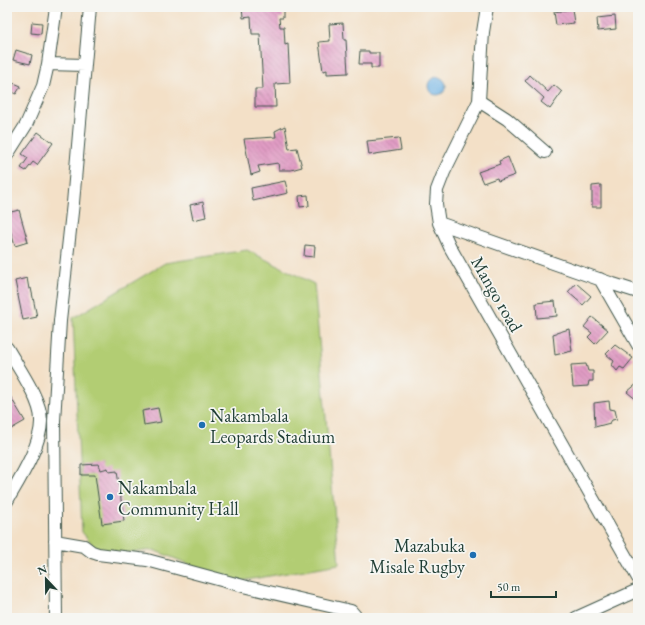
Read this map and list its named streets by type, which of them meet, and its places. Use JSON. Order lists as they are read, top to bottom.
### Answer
{
  "streets": {
    "street": ["Mango road"]
  },
  "places": ["Nakambala Leopards Stadium", "Nakambala Community Hall", "Mazabuka Misale Rugby"],
  "scale_bar": "50 m",
  "north": "top"
}
